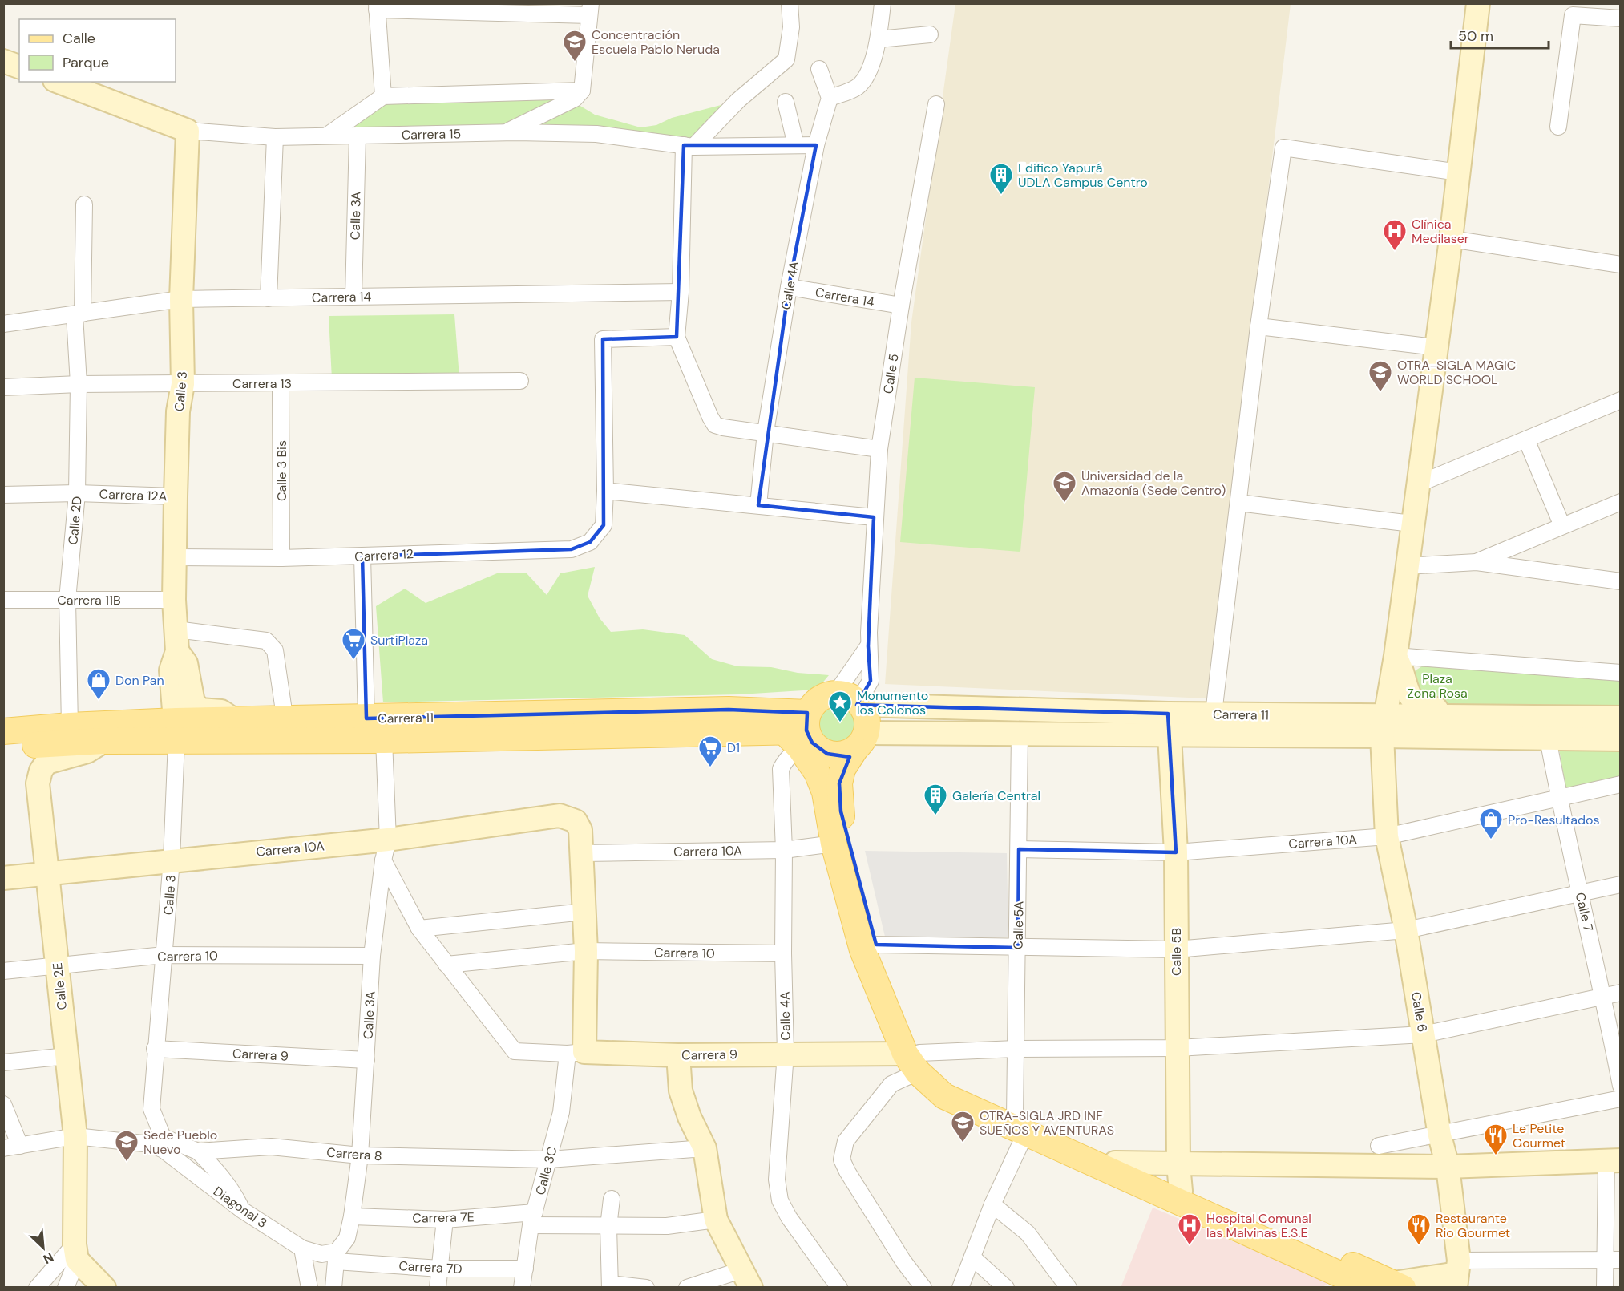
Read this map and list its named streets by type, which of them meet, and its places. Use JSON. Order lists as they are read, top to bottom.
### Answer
{
  "streets": {
    "main road": [
      "Carrera 15",
      "Calle 3",
      "Carrera 11",
      "Carrera 10A",
      "Calle 5B",
      "Calle 2E",
      "Calle 6",
      "Carrera 9",
      "Calle 3C"
    ],
    "street": [
      "Calle 3A",
      "Calle 4A",
      "Carrera 14",
      "Calle 5",
      "Carrera 13",
      "Calle 3 Bis",
      "Carrera 12A",
      "Calle 2D",
      "Carrera 12",
      "Carrera 11B",
      "Calle 7",
      "Calle 5A",
      "Carrera 10",
      "Carrera 8",
      "Diagonal 3",
      "Carrera 7E",
      "Carrera 7D"
    ]
  },
  "crossings": [
    ["Carrera 15", "Calle 3A"],
    ["Carrera 15", "Calle 4A"],
    ["Carrera 15", "Calle 3"],
    ["Calle 3A", "Carrera 14"],
    ["Calle 3A", "Carrera 11"],
    ["Calle 3A", "Carrera 10A"],
    ["Calle 3A", "Carrera 10"],
    ["Calle 3A", "Carrera 9"],
    ["Calle 3A", "Carrera 8"],
    ["Calle 3A", "Diagonal 3"],
    ["Calle 3A", "Carrera 7E"],
    ["Calle 3A", "Carrera 7D"],
    ["Calle 4A", "Carrera 14"],
    ["Calle 4A", "Calle 5"],
    ["Calle 4A", "Carrera 11"],
    ["Calle 4A", "Carrera 10A"],
    ["Calle 4A", "Carrera 10"],
    ["Calle 4A", "Carrera 9"],
    ["Carrera 14", "Calle 5"],
    ["Carrera 14", "Calle 3"],
    ["Carrera 14", "Calle 2D"],
    ["Calle 5", "Carrera 11"],
    ["Carrera 13", "Calle 3"],
    ["Carrera 13", "Calle 3 Bis"],
    ["Carrera 13", "Calle 2D"],
    ["Calle 3", "Carrera 12A"],
    ["Calle 3", "Carrera 12"],
    ["Calle 3", "Carrera 11B"],
    ["Calle 3", "Carrera 11"],
    ["Calle 3", "Carrera 10A"],
    ["Calle 3", "Carrera 10"],
    ["Calle 3", "Carrera 9"],
    ["Calle 3", "Carrera 8"],
    ["Calle 3", "Diagonal 3"],
    ["Calle 3 Bis", "Carrera 12"],
    ["Carrera 12A", "Calle 2D"],
    ["Calle 2D", "Carrera 11B"],
    ["Calle 2D", "Carrera 11"],
    ["Carrera 11", "Calle 7"],
    ["Carrera 11", "Calle 5A"],
    ["Carrera 11", "Calle 5B"],
    ["Carrera 11", "Calle 2E"],
    ["Carrera 11", "Calle 6"],
    ["Carrera 10A", "Calle 7"],
    ["Carrera 10A", "Calle 5A"],
    ["Carrera 10A", "Calle 5B"],
    ["Carrera 10A", "Calle 2E"],
    ["Carrera 10A", "Calle 6"],
    ["Carrera 10A", "Calle 3C"],
    ["Carrera 10", "Calle 2E"],
    ["Carrera 10", "Carrera 9"],
    ["Carrera 10", "Calle 3C"],
    ["Calle 2E", "Carrera 8"],
    ["Carrera 9", "Calle 3C"],
    ["Carrera 8", "Calle 3C"],
    ["Carrera 8", "Diagonal 3"],
    ["Calle 3C", "Carrera 7E"],
    ["Calle 3C", "Carrera 7D"],
    ["Diagonal 3", "Carrera 7D"]
  ],
  "parks": ["Plaza Zona Rosa"],
  "places": {
    "school or university": [
      "Concentración Escuela Pablo Neruda",
      "OTRA-SIGLA MAGIC WORLD SCHOOL",
      "Universidad de la Amazonía (Sede Centro)",
      "OTRA-SIGLA JRD INF SUEÑOS Y AVENTURAS",
      "Sede Pueblo Nuevo"
    ],
    "building": ["Edifico Yapurá UDLA Campus Centro", "Galería Central"],
    "hospital": ["Clínica Medilaser", "Hospital Comunal las Malvinas E.S.E"],
    "supermarket": ["SurtiPlaza", "D1"],
    "shop": ["Don Pan", "Pro-Resultados"],
    "place": ["Monumento los Colonos"],
    "restaurant": ["Le Petite Gourmet", "Restaurante Rio Gourmet"]
  },
  "legend": ["Calle", "Parque"],
  "scale_bar": "50 m",
  "north": "bottom right"
}
